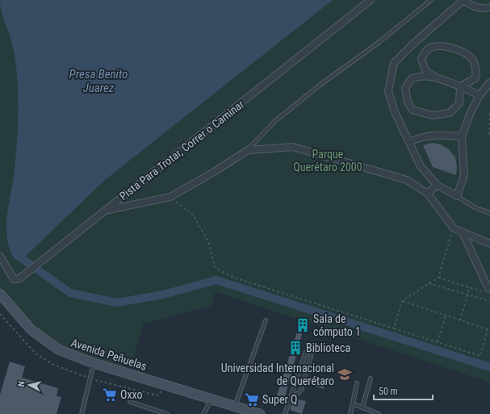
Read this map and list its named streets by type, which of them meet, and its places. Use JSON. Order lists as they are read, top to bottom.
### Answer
{
  "streets": {
    "street": ["Pista Para Trotar, Correr o Caminar", "Avenida Peñuelas"]
  },
  "water": ["Presa Benito Juarez"],
  "parks": ["Parque Querétaro 2000"],
  "places": {
    "building": ["Sala de cómputo 1", "Biblioteca"],
    "school or university": ["Universidad Internacional de Querétaro"],
    "supermarket": ["Oxxo", "Super Q"]
  },
  "scale_bar": "50 m",
  "north": "left"
}
